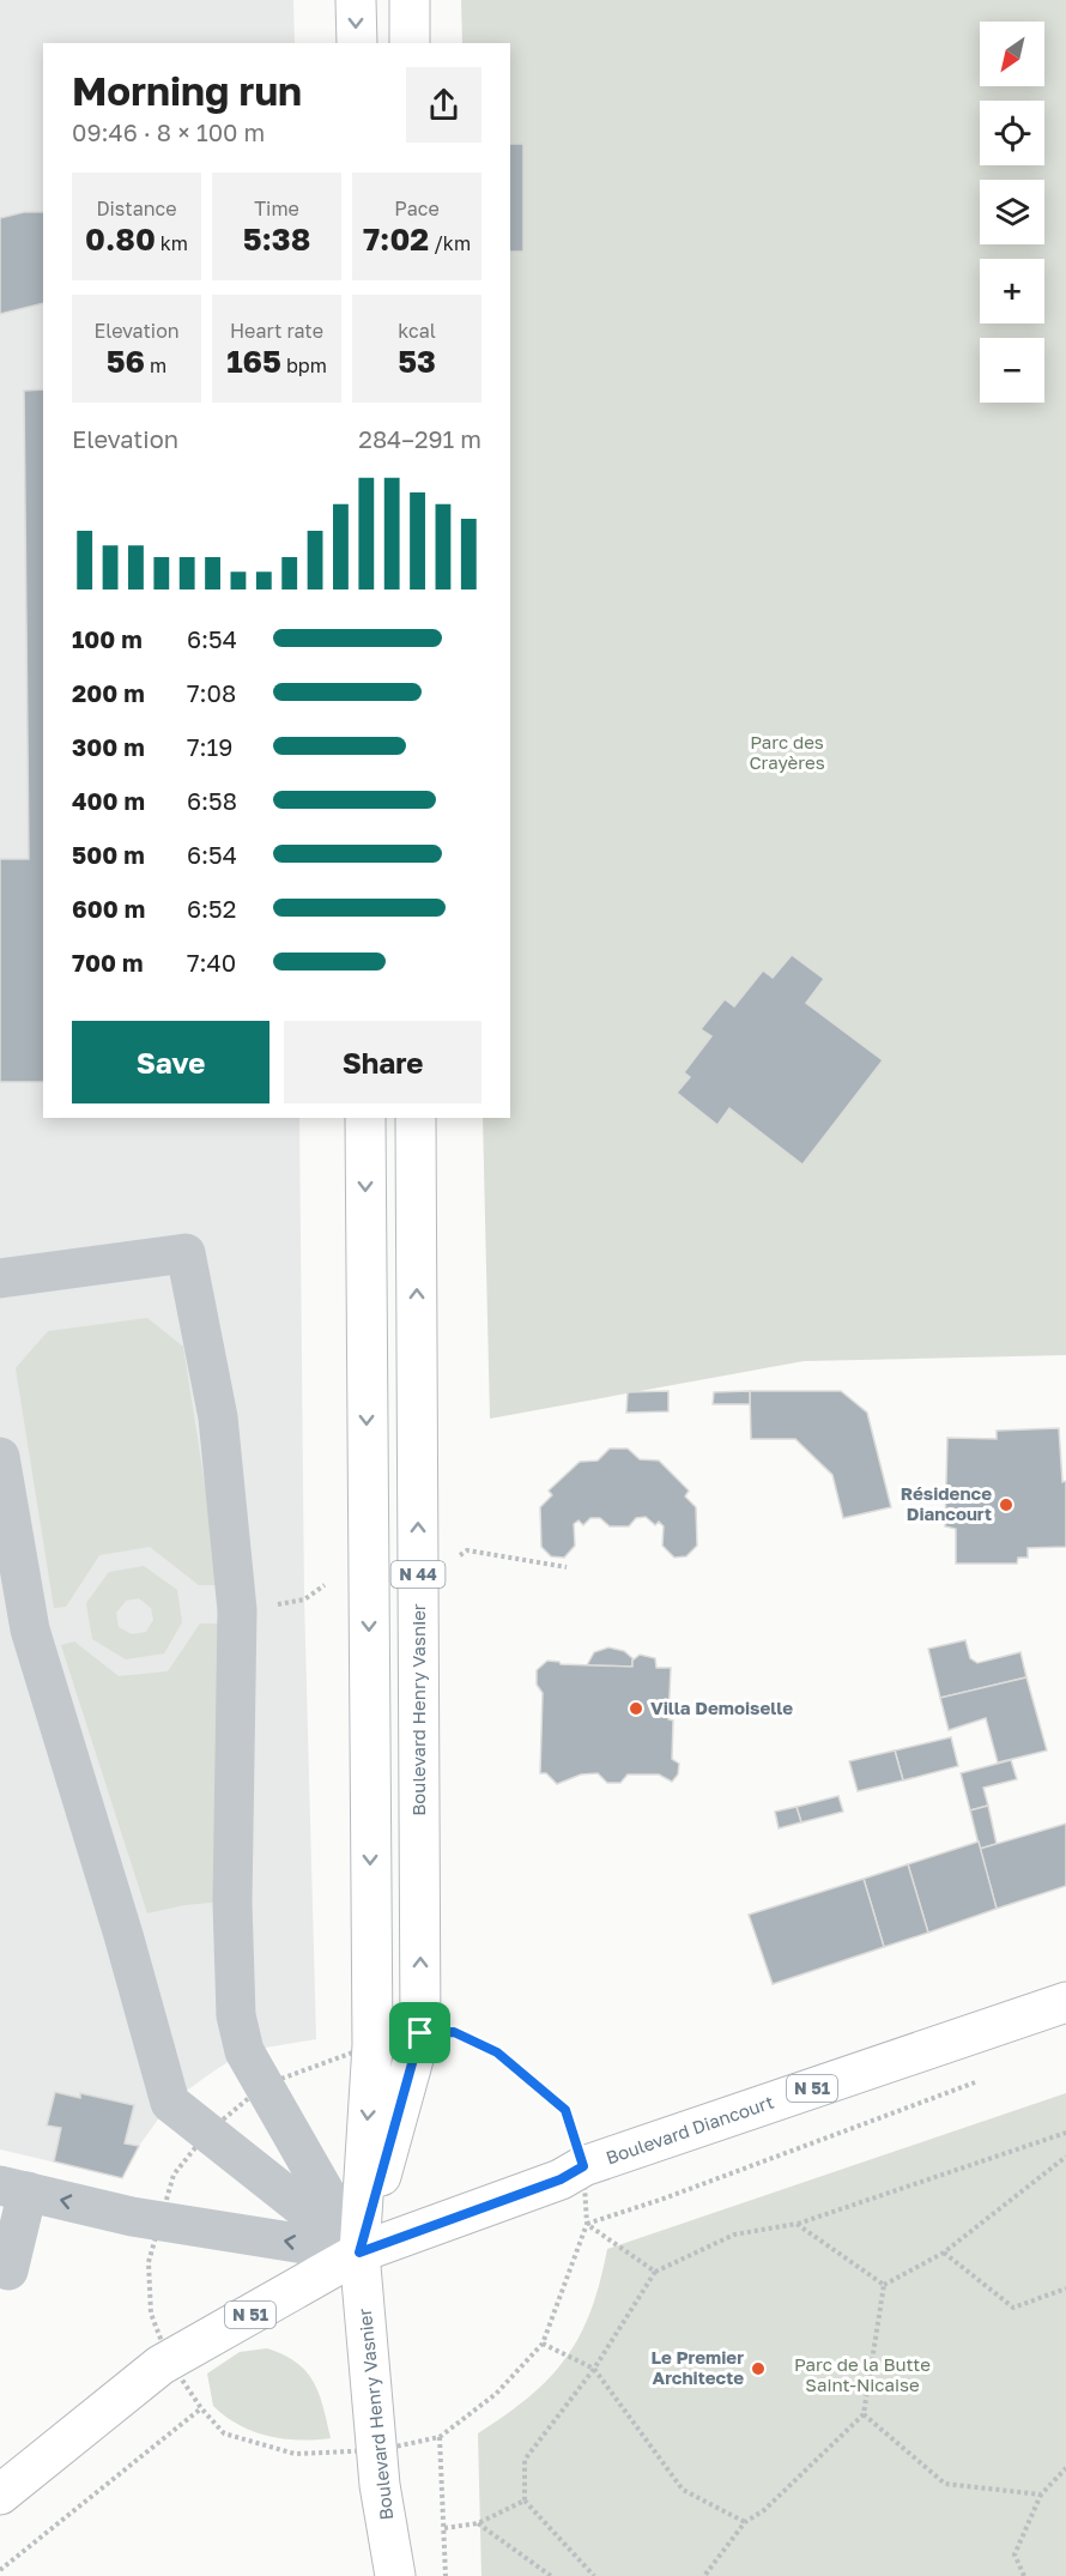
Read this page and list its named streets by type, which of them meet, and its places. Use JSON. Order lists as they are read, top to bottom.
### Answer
{
  "streets": {
    "main road": [
      "N 44",
      "Boulevard Henry Vasnier",
      "N 51",
      "Boulevard Diancourt"
    ]
  },
  "crossings": [
    ["Boulevard Henry Vasnier", "N 51"],
    ["N 51", "Boulevard Diancourt"]
  ],
  "parks": ["Parc des Crayères", "Parc de la Butte Saint-Nicaise"],
  "places": ["Résidence Diancourt", "Villa Demoiselle", "Le Premier Architecte"],
  "north": "bottom left",
  "page": {
    "map_buttons": ["+", "−"],
    "heading": ["Morning run", "09:46 · 8 × 100 m"],
    "stats": [
      ["Distance", "0.80 km"],
      ["Time", "5:38"],
      ["Pace", "7:02 /km"],
      ["Elevation", "56 m"],
      ["Heart rate", "165 bpm"],
      ["kcal", "53"]
    ],
    "chart": ["Elevation", "284–291 m"],
    "list": [
      {
        "name": "100 m",
        "note": "6:54"
      },
      {
        "name": "200 m",
        "note": "7:08"
      },
      {
        "name": "300 m",
        "note": "7:19"
      },
      {
        "name": "400 m",
        "note": "6:58"
      },
      {
        "name": "500 m",
        "note": "6:54"
      },
      {
        "name": "600 m",
        "note": "6:52"
      },
      {
        "name": "700 m",
        "note": "7:40"
      }
    ],
    "buttons": ["Save", "Share"]
  }
}
